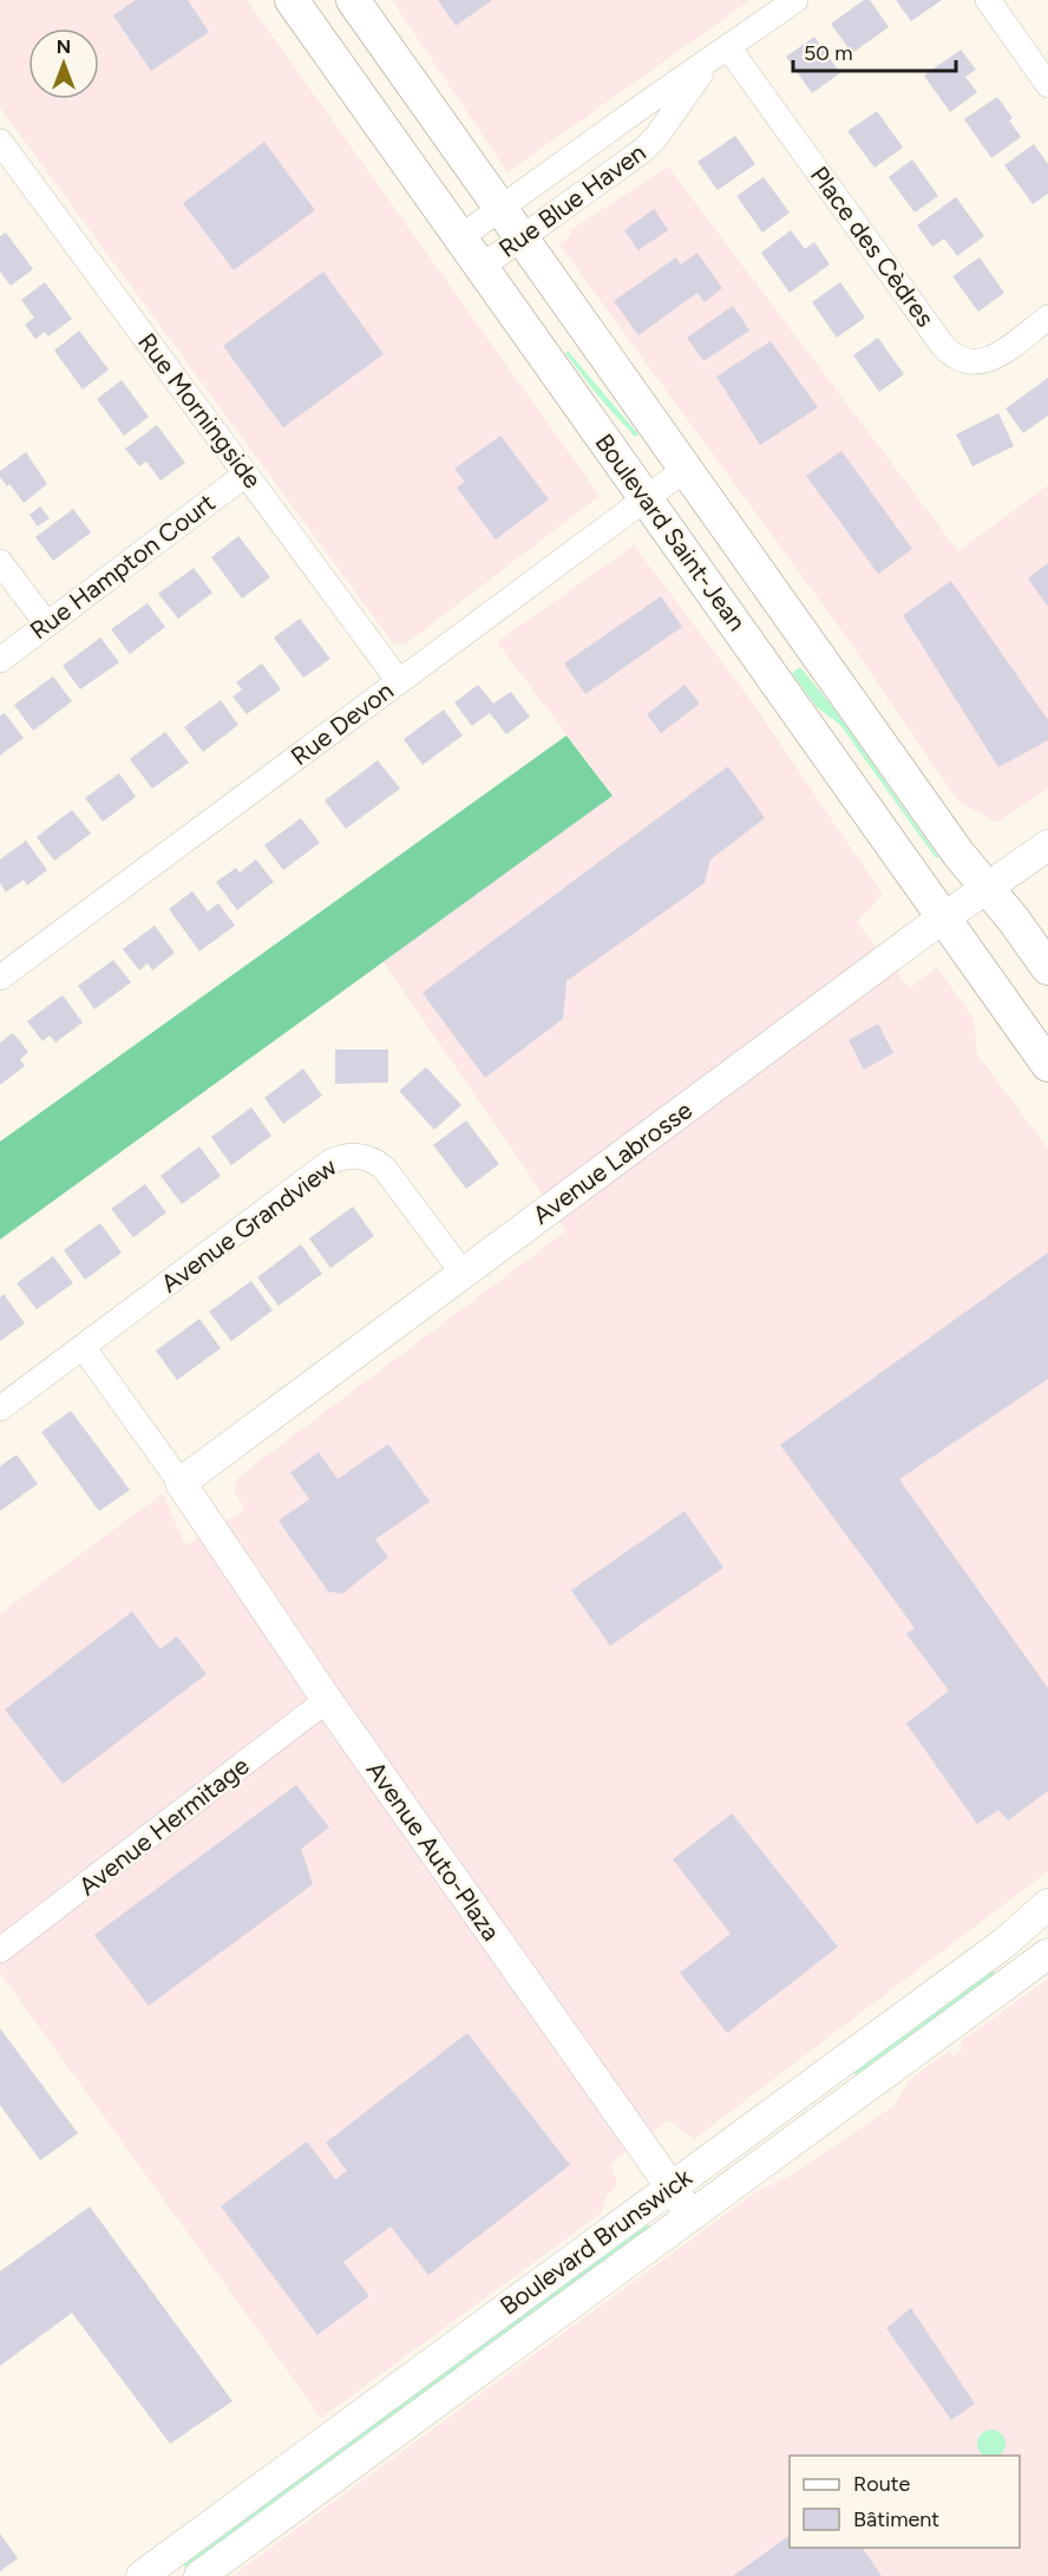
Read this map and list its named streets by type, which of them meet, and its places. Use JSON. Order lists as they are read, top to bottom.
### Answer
{
  "streets": {
    "main road": ["Boulevard Saint-Jean"],
    "street": [
      "Rue Blue Haven",
      "Place des Cèdres",
      "Rue Morningside",
      "Rue Hampton Court",
      "Rue Devon",
      "Avenue Labrosse",
      "Avenue Grandview",
      "Avenue Hermitage",
      "Avenue Auto-Plaza",
      "Boulevard Brunswick"
    ]
  },
  "crossings": [
    ["Rue Blue Haven", "Place des Cèdres"],
    ["Rue Blue Haven", "Boulevard Saint-Jean"],
    ["Rue Morningside", "Rue Hampton Court"],
    ["Rue Morningside", "Rue Devon"],
    ["Boulevard Saint-Jean", "Rue Devon"],
    ["Boulevard Saint-Jean", "Avenue Labrosse"],
    ["Avenue Labrosse", "Avenue Grandview"],
    ["Avenue Labrosse", "Avenue Auto-Plaza"],
    ["Avenue Hermitage", "Avenue Auto-Plaza"],
    ["Avenue Auto-Plaza", "Boulevard Brunswick"]
  ],
  "legend": ["Route", "Bâtiment"],
  "scale_bar": "50 m",
  "north": "top"
}
